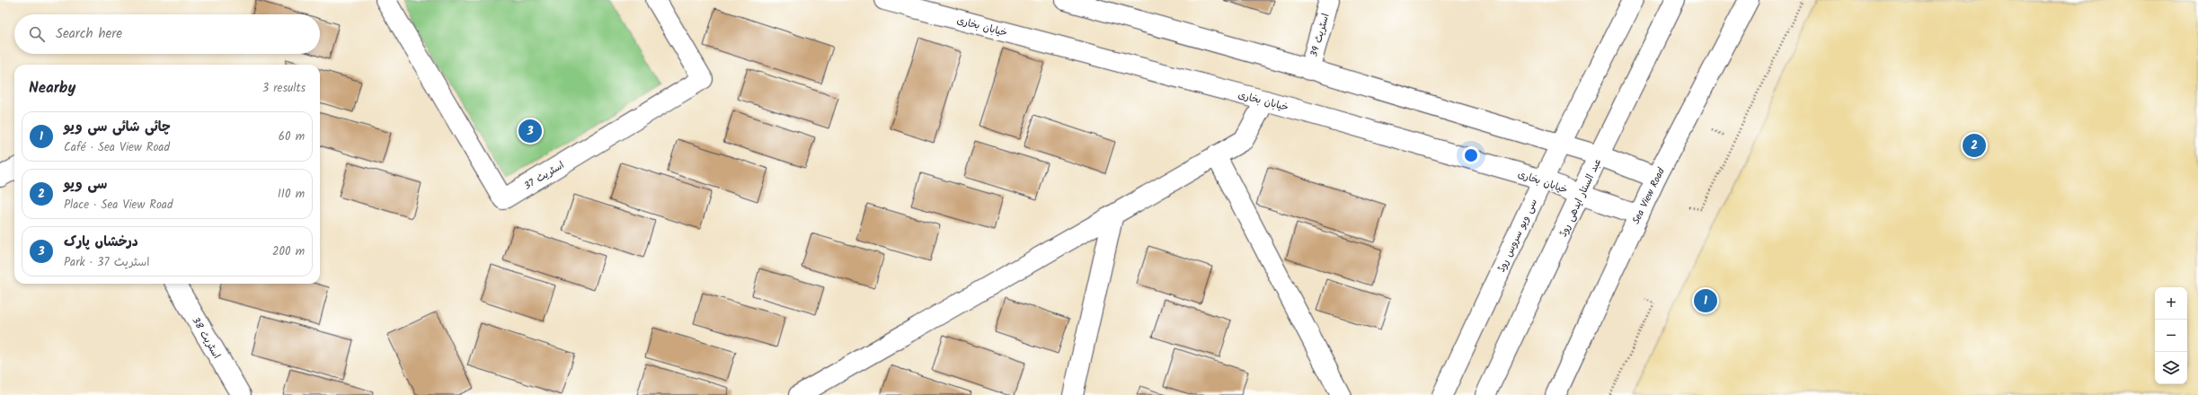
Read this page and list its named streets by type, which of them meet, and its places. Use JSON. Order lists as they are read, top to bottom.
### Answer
{
  "streets": {
    "street": [
      "خیابان بخاری",
      "اسٹریٹ 39",
      "اسٹریٹ 37",
      "Sea View Road",
      "عبد الستار ایدھی روڈ",
      "سی ویو سروس روڈ",
      "اسٹریٹ 38"
    ]
  },
  "crossings": [
    ["خیابان بخاری", "Sea View Road"],
    ["خیابان بخاری", "عبد الستار ایدھی روڈ"],
    ["خیابان بخاری", "سی ویو سروس روڈ"]
  ],
  "page": {
    "search": "Search here",
    "heading": ["Nearby", "3 results"],
    "list": [
      {
        "mark": "1",
        "name": "چائی شائی سی ویو",
        "note": "Café · Sea View Road",
        "value": "60 m"
      },
      {
        "mark": "2",
        "name": "سی ویو",
        "note": "Place · Sea View Road",
        "value": "110 m"
      },
      {
        "mark": "3",
        "name": "درخشاں پارک",
        "note": "Park · اسٹریٹ 37",
        "value": "200 m"
      }
    ],
    "pins": ["3", "2", "1"],
    "map_buttons": ["+", "−"]
  }
}
